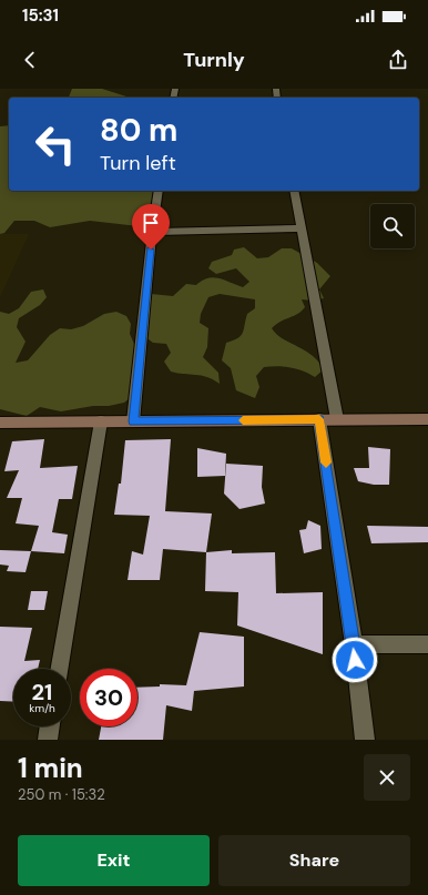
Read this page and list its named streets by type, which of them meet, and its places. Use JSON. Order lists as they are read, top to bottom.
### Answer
{
  "page": {
    "status": "15:31",
    "header": "Turnly",
    "turn": ["80 m", "Turn left"],
    "speed": "21 km/h",
    "limit": "30",
    "heading": ["1 min", "250 m · 15:32"],
    "buttons": ["Exit", "Share"]
  }
}
